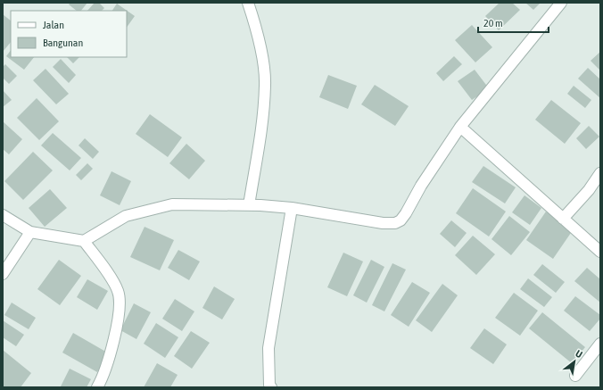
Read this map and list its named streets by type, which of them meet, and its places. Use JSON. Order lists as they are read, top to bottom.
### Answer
{
  "legend": ["Jalan", "Bangunan"],
  "scale_bar": "20 m",
  "north": "top right"
}
